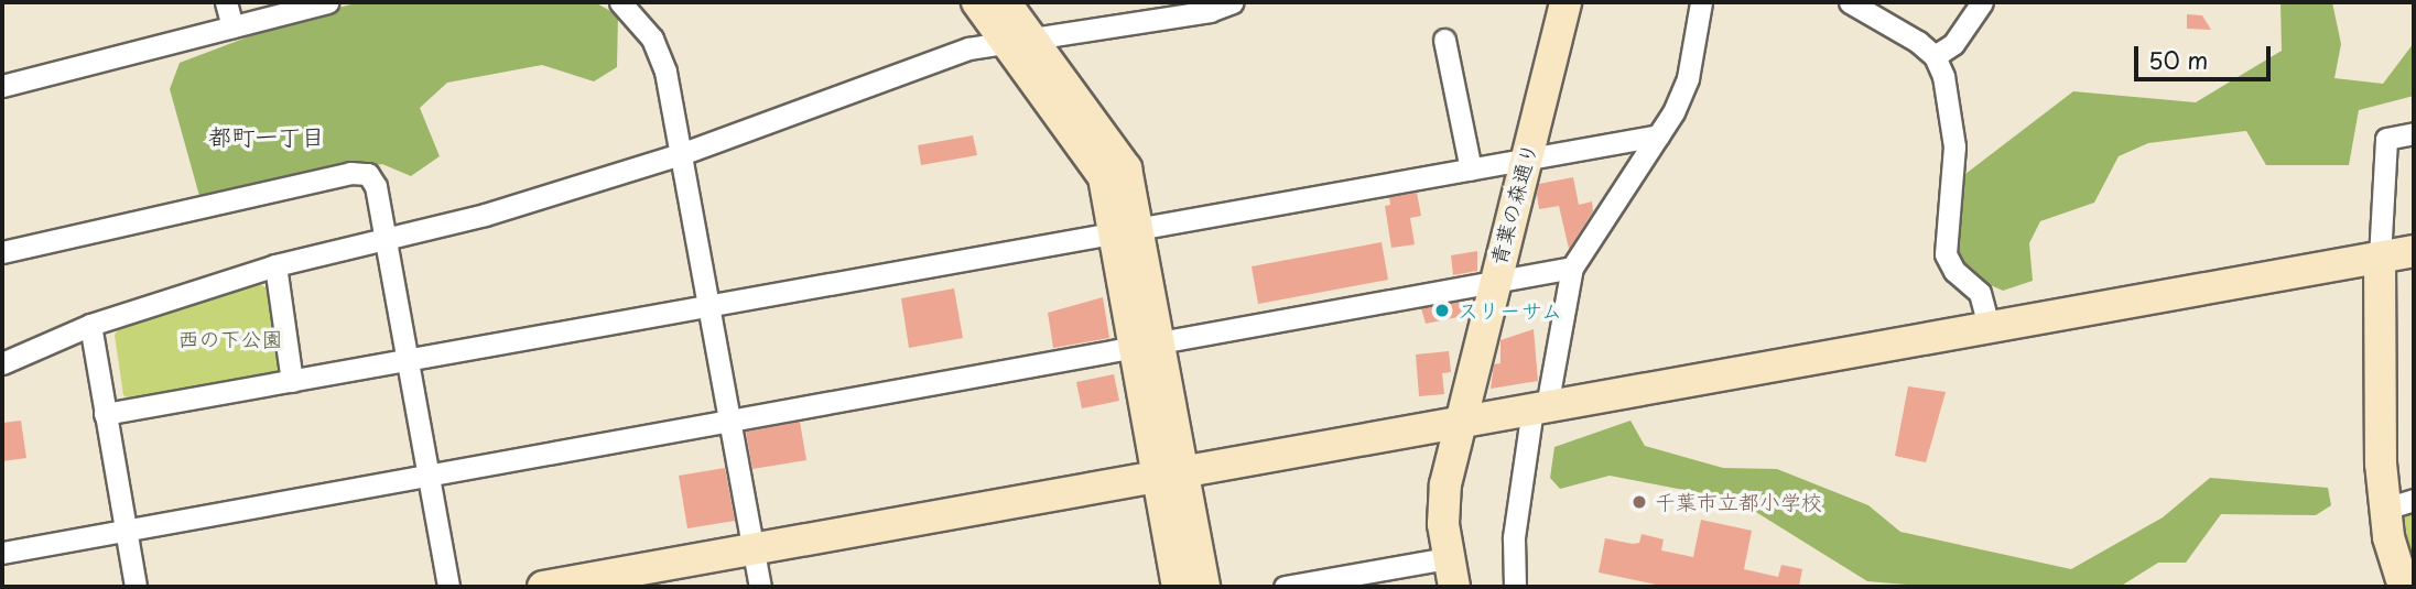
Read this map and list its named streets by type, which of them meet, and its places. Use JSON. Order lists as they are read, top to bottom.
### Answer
{
  "streets": {
    "street": ["青葉の森通り"]
  },
  "districts": ["都町一丁目"],
  "parks": ["西の下公園"],
  "places": ["スリーサム", "千葉市立都小学校"],
  "scale_bar": "50 m"
}
